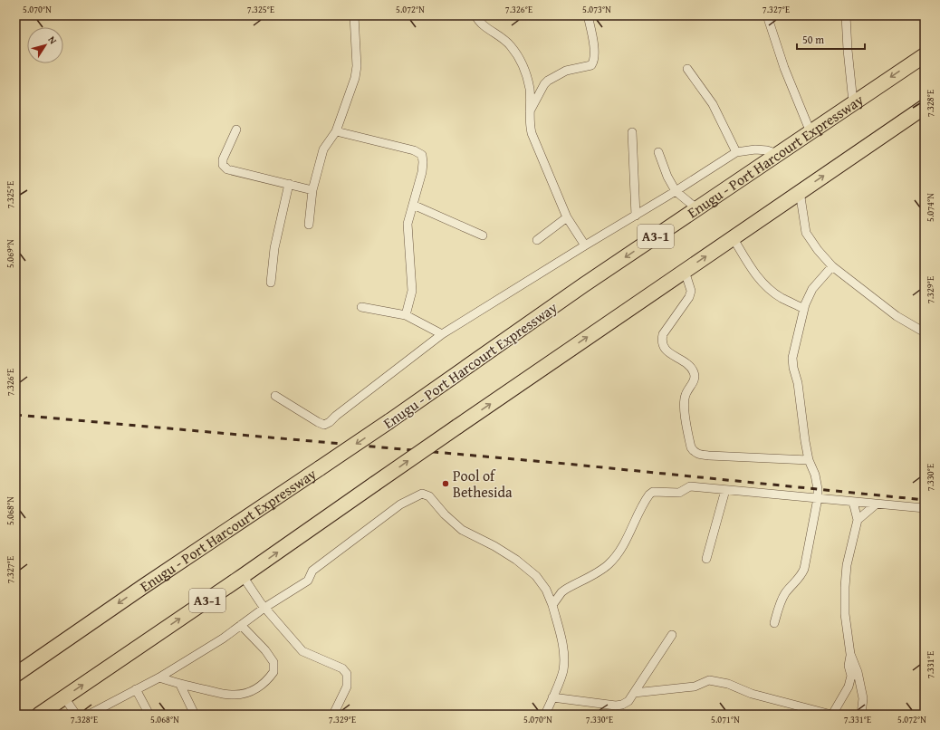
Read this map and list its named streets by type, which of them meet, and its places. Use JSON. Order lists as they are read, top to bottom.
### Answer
{
  "streets": {
    "highway": ["Enugu - Port Harcourt Expressway", "A3-1"]
  },
  "places": ["Pool of Bethesida"],
  "scale_bar": "50 m",
  "north": "top right",
  "coordinates": [
    "5.070°N",
    "7.325°E",
    "5.072°N",
    "7.326°E",
    "5.073°N",
    "7.327°E",
    "7.328°E",
    "5.074°N",
    "5.069°N",
    "7.329°E",
    "7.330°E",
    "5.068°N",
    "7.331°E",
    "5.071°N"
  ]
}
